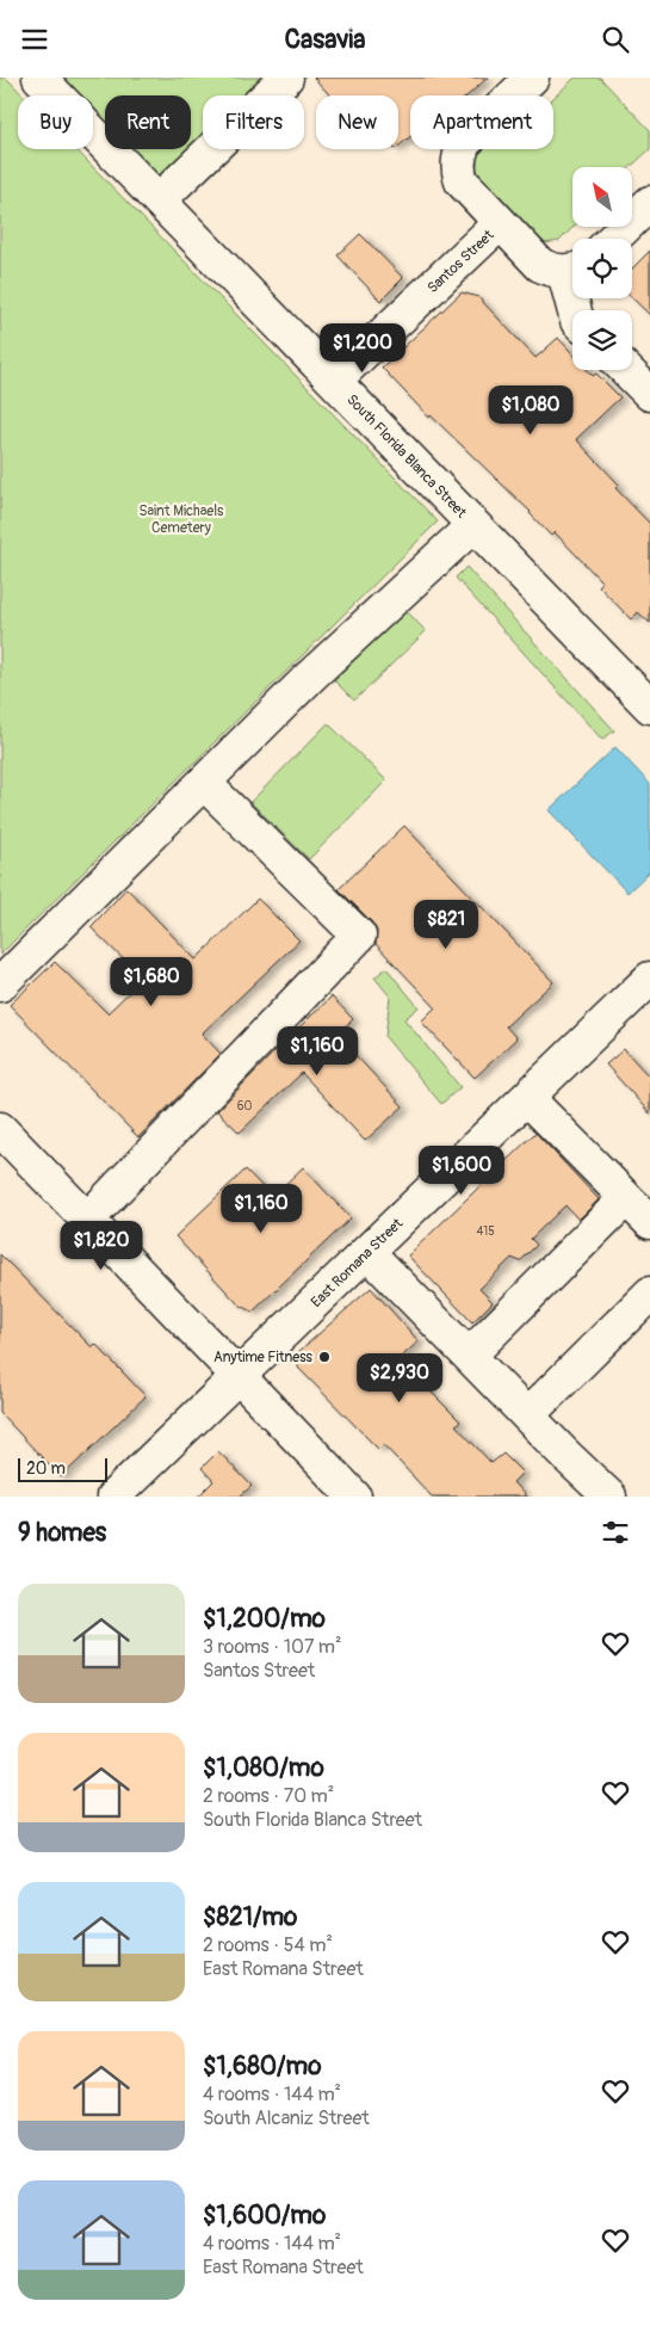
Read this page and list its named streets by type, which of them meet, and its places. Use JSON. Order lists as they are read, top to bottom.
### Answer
{
  "streets": {
    "street": ["Santos Street", "South Florida Blanca Street", "East Romana Street"]
  },
  "crossings": [
    ["Santos Street", "South Florida Blanca Street"]
  ],
  "parks": ["Saint Michaels Cemetery"],
  "places": ["Anytime Fitness"],
  "house_numbers": ["60", "415"],
  "scale_bar": "20 m",
  "north": "top left",
  "page": {
    "header": "Casavia",
    "chip": [
      "Buy",
      "Rent",
      "Filters",
      "New",
      "Apartment"
    ],
    "price": [
      "$1,200",
      "$1,080",
      "$821",
      "$1,680",
      "$1,160",
      "$1,600",
      "$1,160",
      "$1,820",
      "$2,930"
    ],
    "scale": "20 m",
    "heading": "9 homes",
    "list": [
      {
        "name": "$1,200/mo",
        "note": "3 rooms · 107 m² · Santos Street"
      },
      {
        "name": "$1,080/mo",
        "note": "2 rooms · 70 m² · South Florida Blanca Street"
      },
      {
        "name": "$821/mo",
        "note": "2 rooms · 54 m² · East Romana Street"
      },
      {
        "name": "$1,680/mo",
        "note": "4 rooms · 144 m² · South Alcaniz Street"
      },
      {
        "name": "$1,600/mo",
        "note": "4 rooms · 144 m² · East Romana Street"
      }
    ]
  }
}
